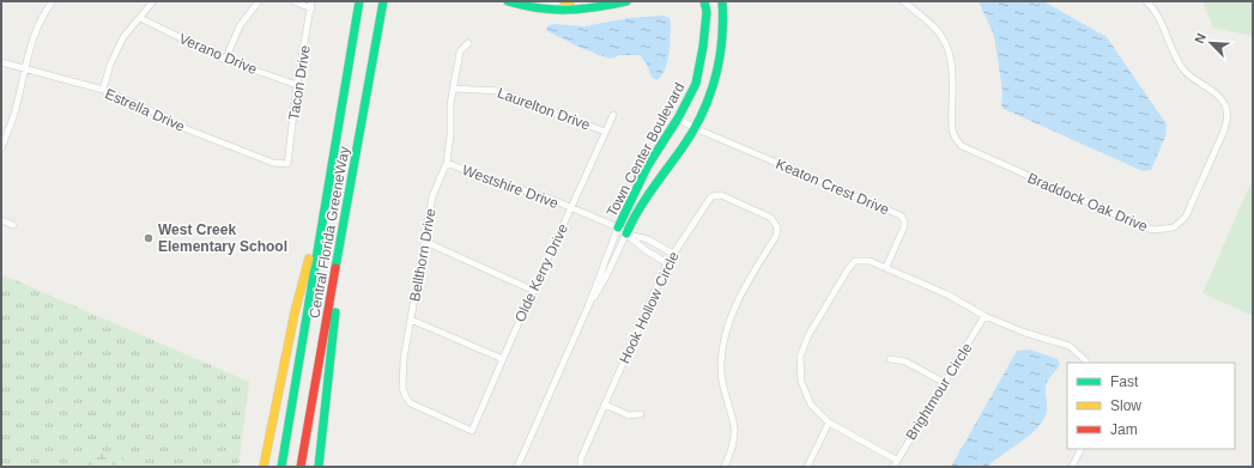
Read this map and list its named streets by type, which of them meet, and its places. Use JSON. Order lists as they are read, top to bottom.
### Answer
{
  "streets": {
    "main road": ["Town Center Boulevard", "Central Florida GreeneWay"],
    "street": [
      "Verano Drive",
      "Tacon Drive",
      "Laurelton Drive",
      "Estrella Drive",
      "Westshire Drive",
      "Keaton Crest Drive",
      "Braddock Oak Drive",
      "Bellthorn Drive",
      "Olde Kerry Drive",
      "Hook Hollow Circle",
      "Brightmour Circle"
    ]
  },
  "crossings": [
    ["Verano Drive", "Tacon Drive"],
    ["Tacon Drive", "Estrella Drive"],
    ["Laurelton Drive", "Bellthorn Drive"],
    ["Laurelton Drive", "Olde Kerry Drive"],
    ["Town Center Boulevard", "Westshire Drive"],
    ["Town Center Boulevard", "Keaton Crest Drive"],
    ["Westshire Drive", "Bellthorn Drive"],
    ["Westshire Drive", "Olde Kerry Drive"],
    ["Westshire Drive", "Hook Hollow Circle"],
    ["Bellthorn Drive", "Olde Kerry Drive"]
  ],
  "places": ["West Creek Elementary School"],
  "legend": ["Fast", "Slow", "Jam"],
  "north": "top left"
}
